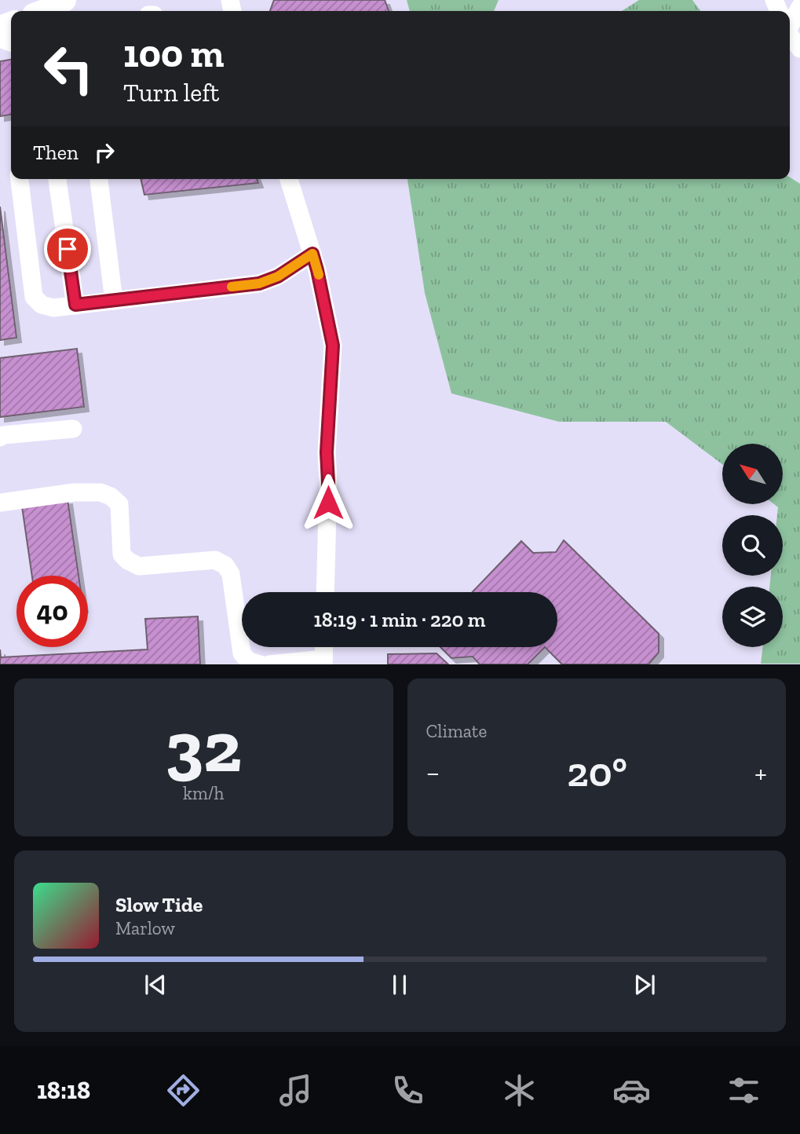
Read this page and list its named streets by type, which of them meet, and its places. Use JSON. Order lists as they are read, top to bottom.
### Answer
{
  "north": "top left",
  "page": {
    "turn": ["100 m", "Turn left"],
    "then": "Then",
    "limit": "40",
    "trip": "18:19 · 1 min · 220 m",
    "tile": [
      ["32", "km/h"],
      "Climate"
    ],
    "heat": ["−", "20°", "+"],
    "song": ["Slow Tide", "Marlow"],
    "tabs": "18:18"
  }
}
